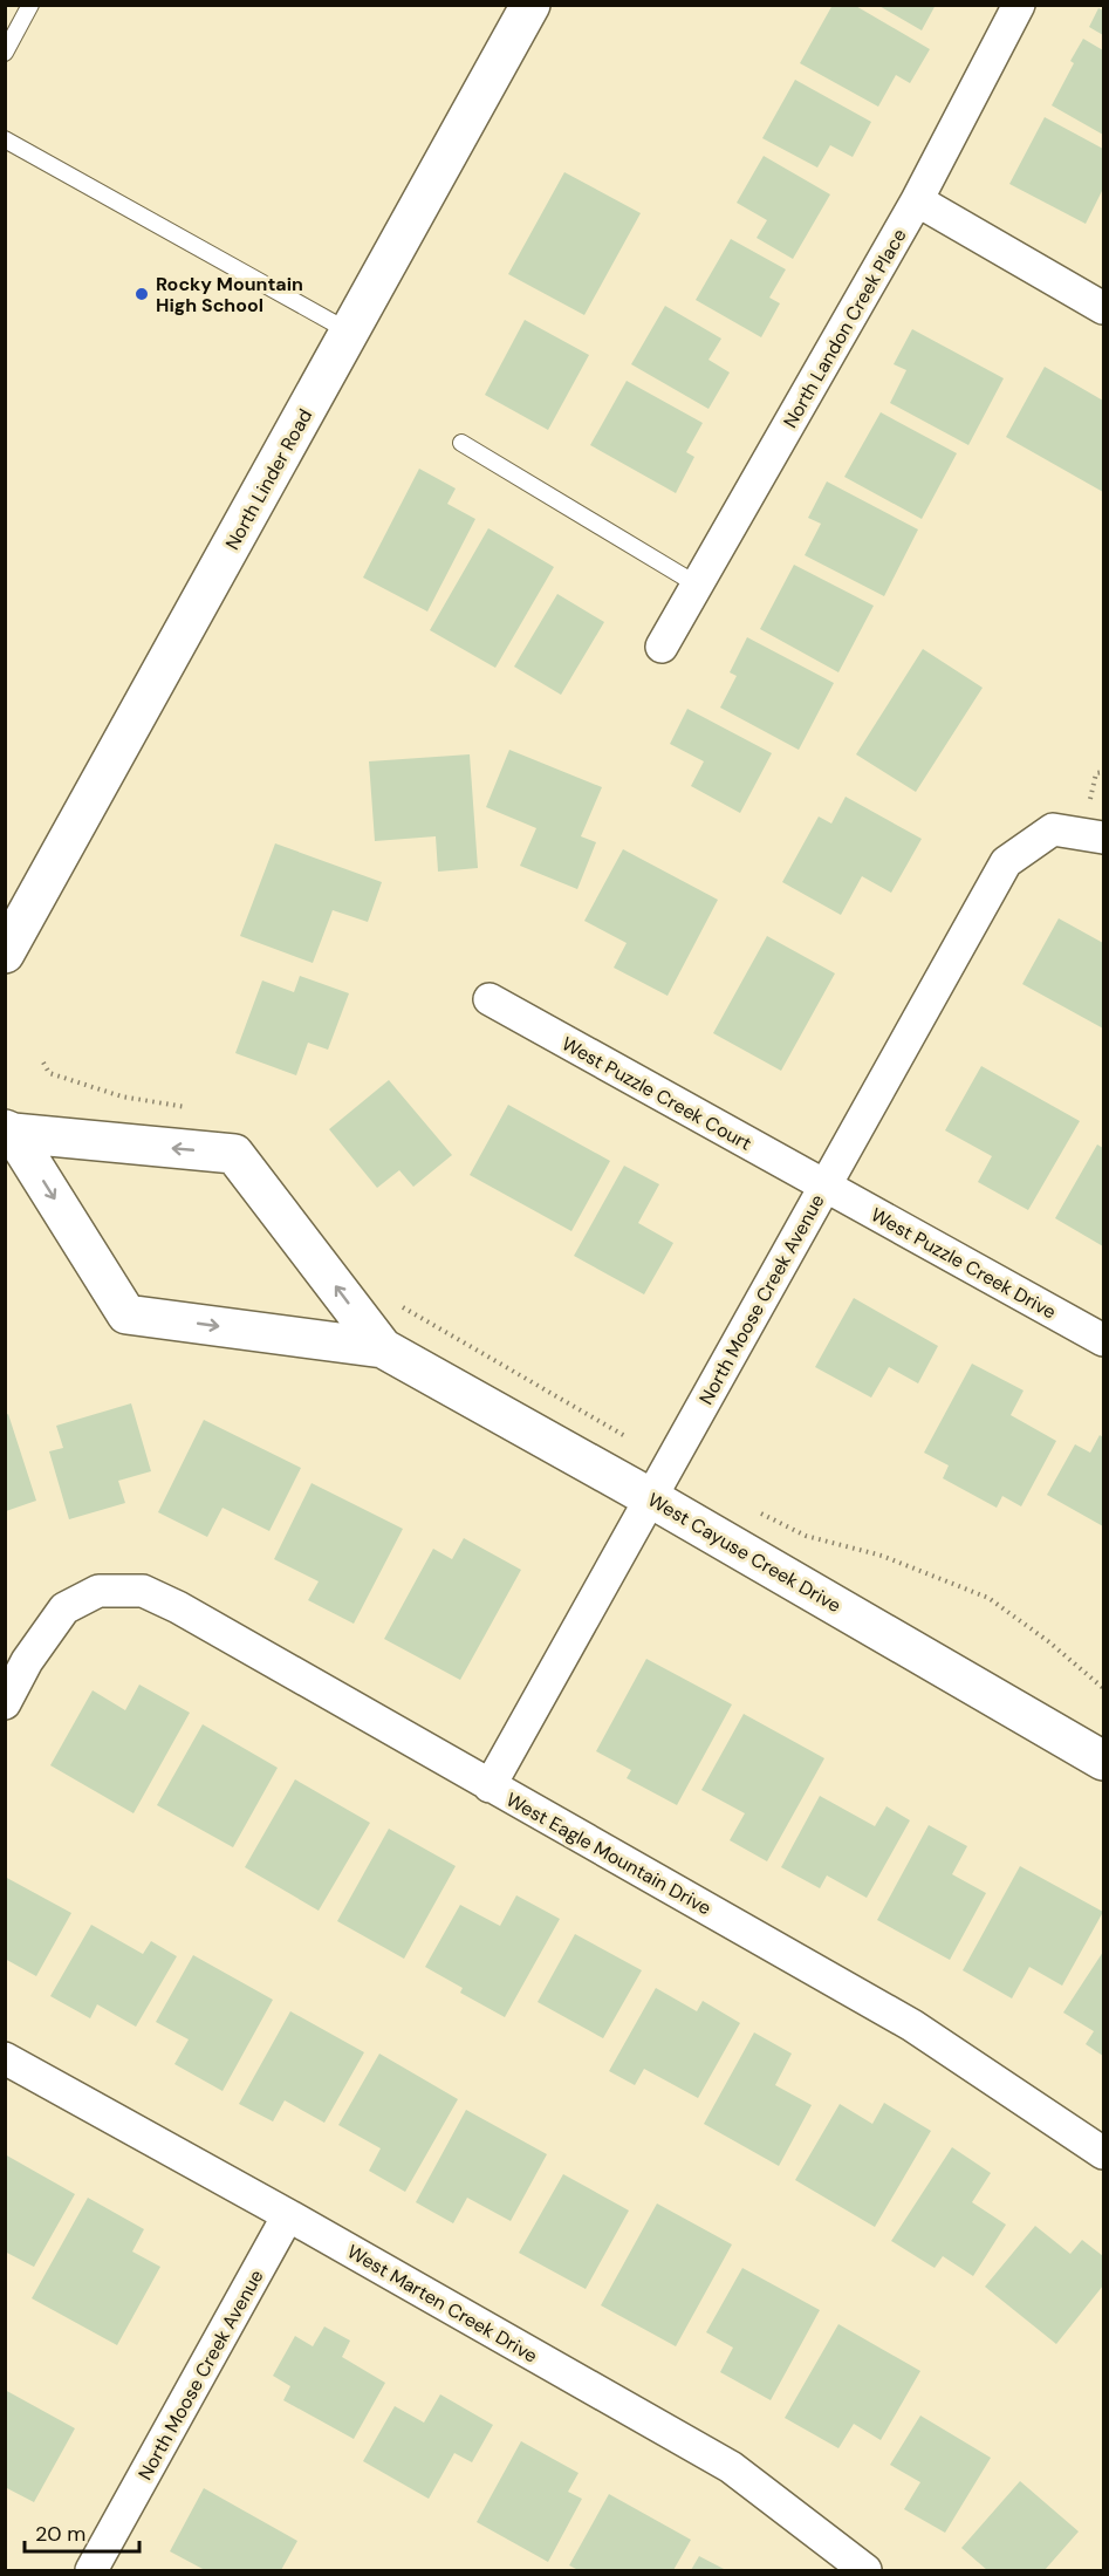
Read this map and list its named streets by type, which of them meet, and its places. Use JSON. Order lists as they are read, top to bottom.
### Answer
{
  "streets": {
    "street": [
      "North Landon Creek Place",
      "North Linder Road",
      "West Puzzle Creek Court",
      "West Puzzle Creek Drive",
      "North Moose Creek Avenue",
      "West Cayuse Creek Drive",
      "West Eagle Mountain Drive",
      "West Marten Creek Drive"
    ]
  },
  "crossings": [
    ["West Puzzle Creek Court", "West Puzzle Creek Drive"],
    ["West Puzzle Creek Court", "North Moose Creek Avenue"],
    ["West Puzzle Creek Drive", "North Moose Creek Avenue"],
    ["North Moose Creek Avenue", "West Cayuse Creek Drive"],
    ["North Moose Creek Avenue", "West Eagle Mountain Drive"],
    ["North Moose Creek Avenue", "West Marten Creek Drive"]
  ],
  "places": ["Rocky Mountain High School"],
  "scale_bar": "20 m"
}
